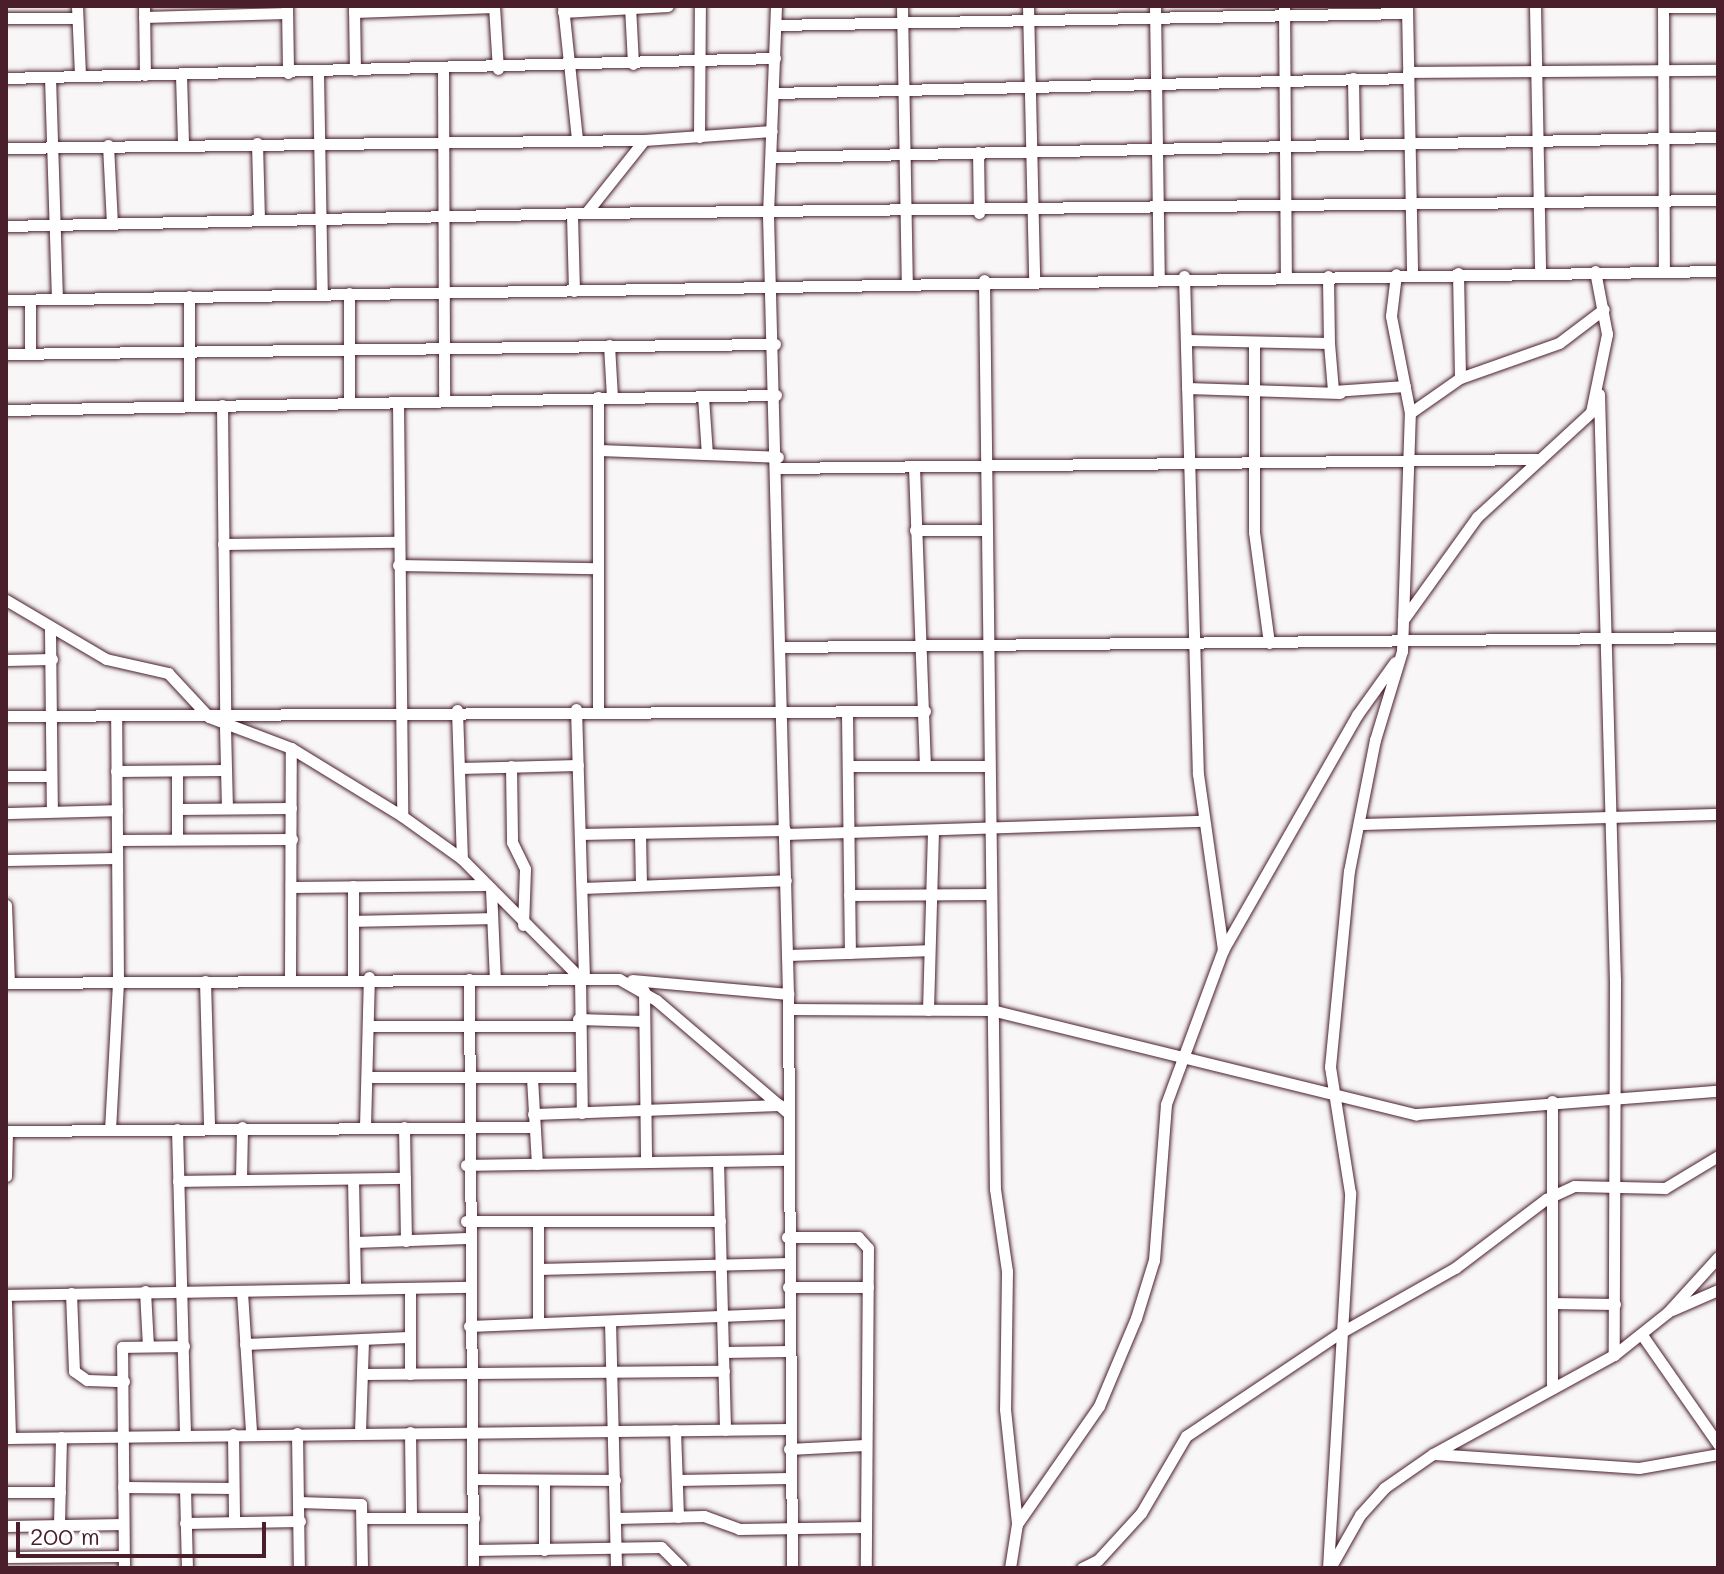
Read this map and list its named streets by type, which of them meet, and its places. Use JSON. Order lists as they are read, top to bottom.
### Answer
{
  "scale_bar": "200 m"
}
